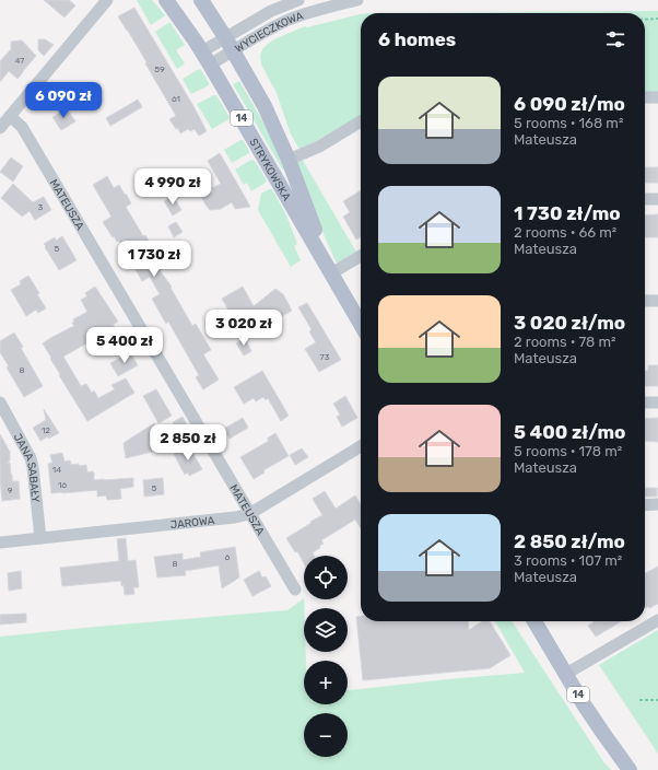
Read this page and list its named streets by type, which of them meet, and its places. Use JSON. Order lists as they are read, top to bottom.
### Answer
{
  "streets": {
    "main road": ["14", "STRYKOWSKA"],
    "street": [
      "WYCIECZKOWA",
      "MATEUSZA",
      "JANA SABAŁY",
      "JAROWA"
    ]
  },
  "crossings": [
    ["WYCIECZKOWA", "STRYKOWSKA"],
    ["MATEUSZA", "JAROWA"],
    ["JANA SABAŁY", "JAROWA"]
  ],
  "house_numbers": [
    "47",
    "59",
    "61",
    "3",
    "5",
    "73",
    "8",
    "12",
    "14",
    "16",
    "5",
    "9",
    "6",
    "8"
  ],
  "page": {
    "heading": "6 homes",
    "list": [
      {
        "name": "6 090 zł/mo",
        "note": "5 rooms · 168 m² · Mateusza"
      },
      {
        "name": "1 730 zł/mo",
        "note": "2 rooms · 66 m² · Mateusza"
      },
      {
        "name": "3 020 zł/mo",
        "note": "2 rooms · 78 m² · Mateusza"
      },
      {
        "name": "5 400 zł/mo",
        "note": "5 rooms · 178 m² · Mateusza"
      },
      {
        "name": "2 850 zł/mo",
        "note": "3 rooms · 107 m² · Mateusza"
      }
    ],
    "price": [
      "6 090 zł",
      "4 990 zł",
      "1 730 zł",
      "3 020 zł",
      "5 400 zł",
      "2 850 zł"
    ],
    "map_buttons": ["+", "−"]
  }
}
